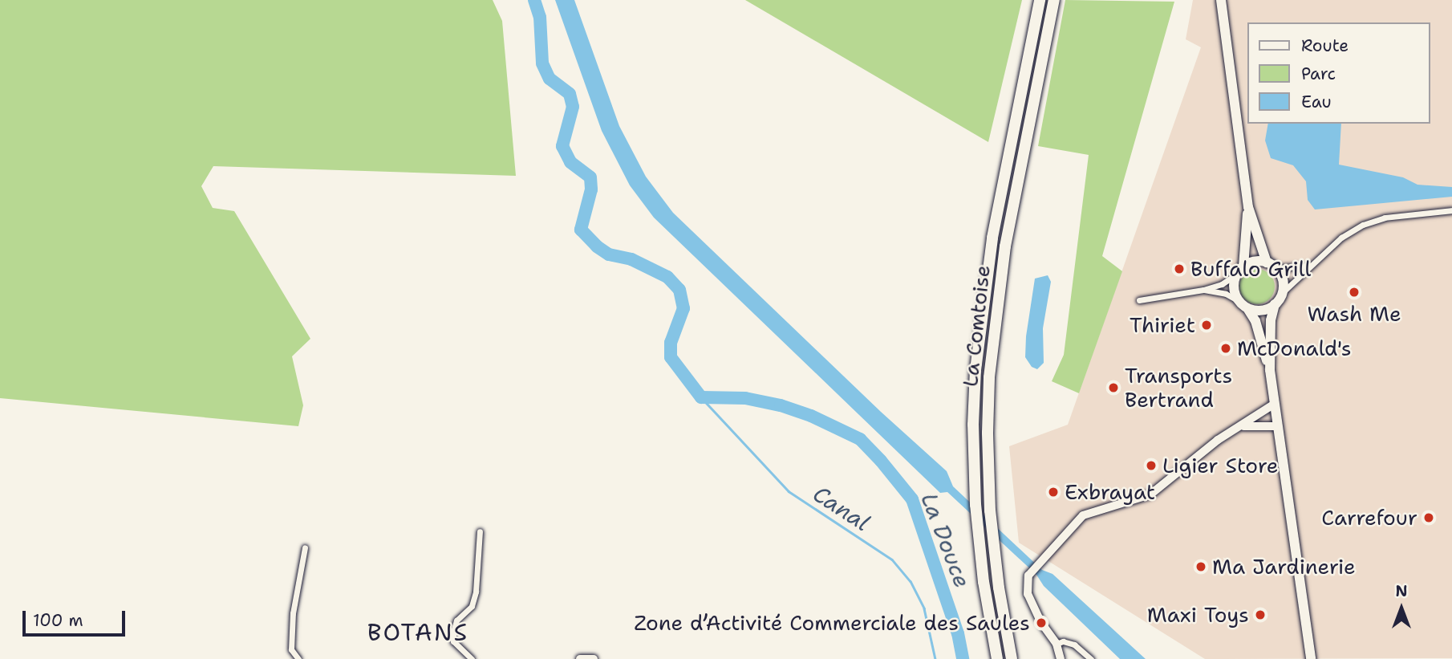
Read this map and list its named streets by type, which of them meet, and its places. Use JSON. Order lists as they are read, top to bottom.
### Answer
{
  "streets": {
    "highway": ["La Comtoise"]
  },
  "districts": ["BOTANS"],
  "water": ["Canal", "La Douce"],
  "places": [
    "Buffalo Grill",
    "Wash Me",
    "Thiriet",
    "McDonald's",
    "Transports Bertrand",
    "Ligier Store",
    "Exbrayat",
    "Carrefour",
    "Ma Jardinerie",
    "Maxi Toys",
    "Zone d’Activité Commerciale des Saules"
  ],
  "legend": ["Route", "Parc", "Eau"],
  "scale_bar": "100 m",
  "north": "top"
}
